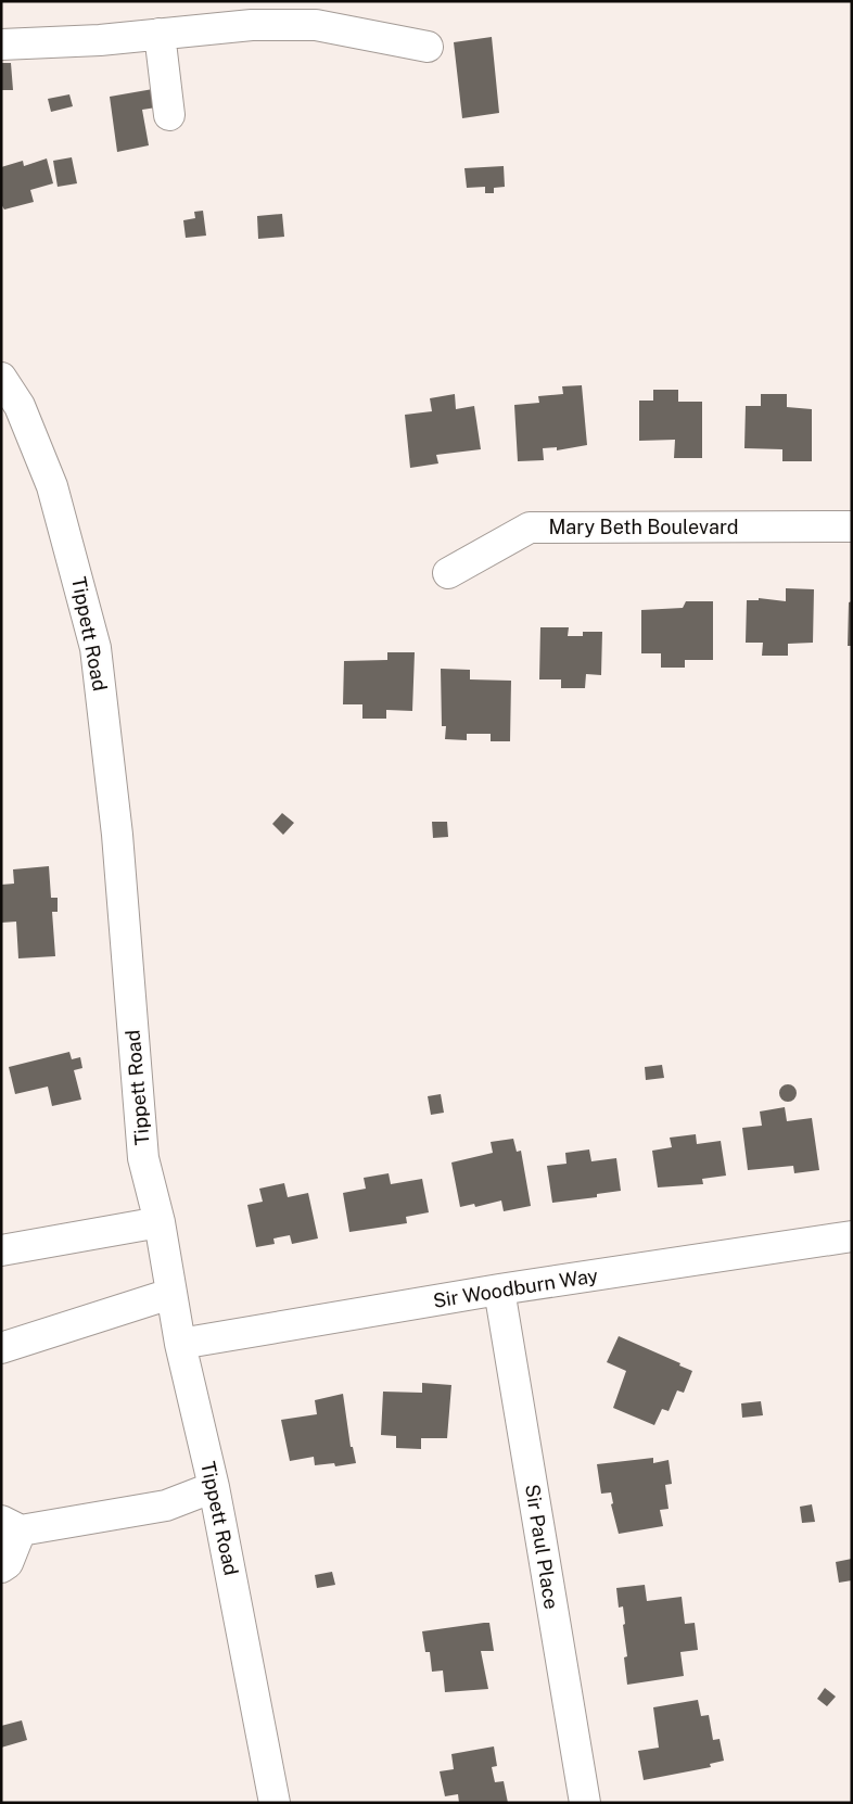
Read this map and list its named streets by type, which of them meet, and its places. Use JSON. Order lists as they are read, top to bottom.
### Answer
{
  "streets": {
    "street": [
      "Mary Beth Boulevard",
      "Tippett Road",
      "Sir Woodburn Way",
      "Sir Paul Place"
    ]
  },
  "crossings": [
    ["Tippett Road", "Sir Woodburn Way"],
    ["Sir Woodburn Way", "Sir Paul Place"]
  ]
}
